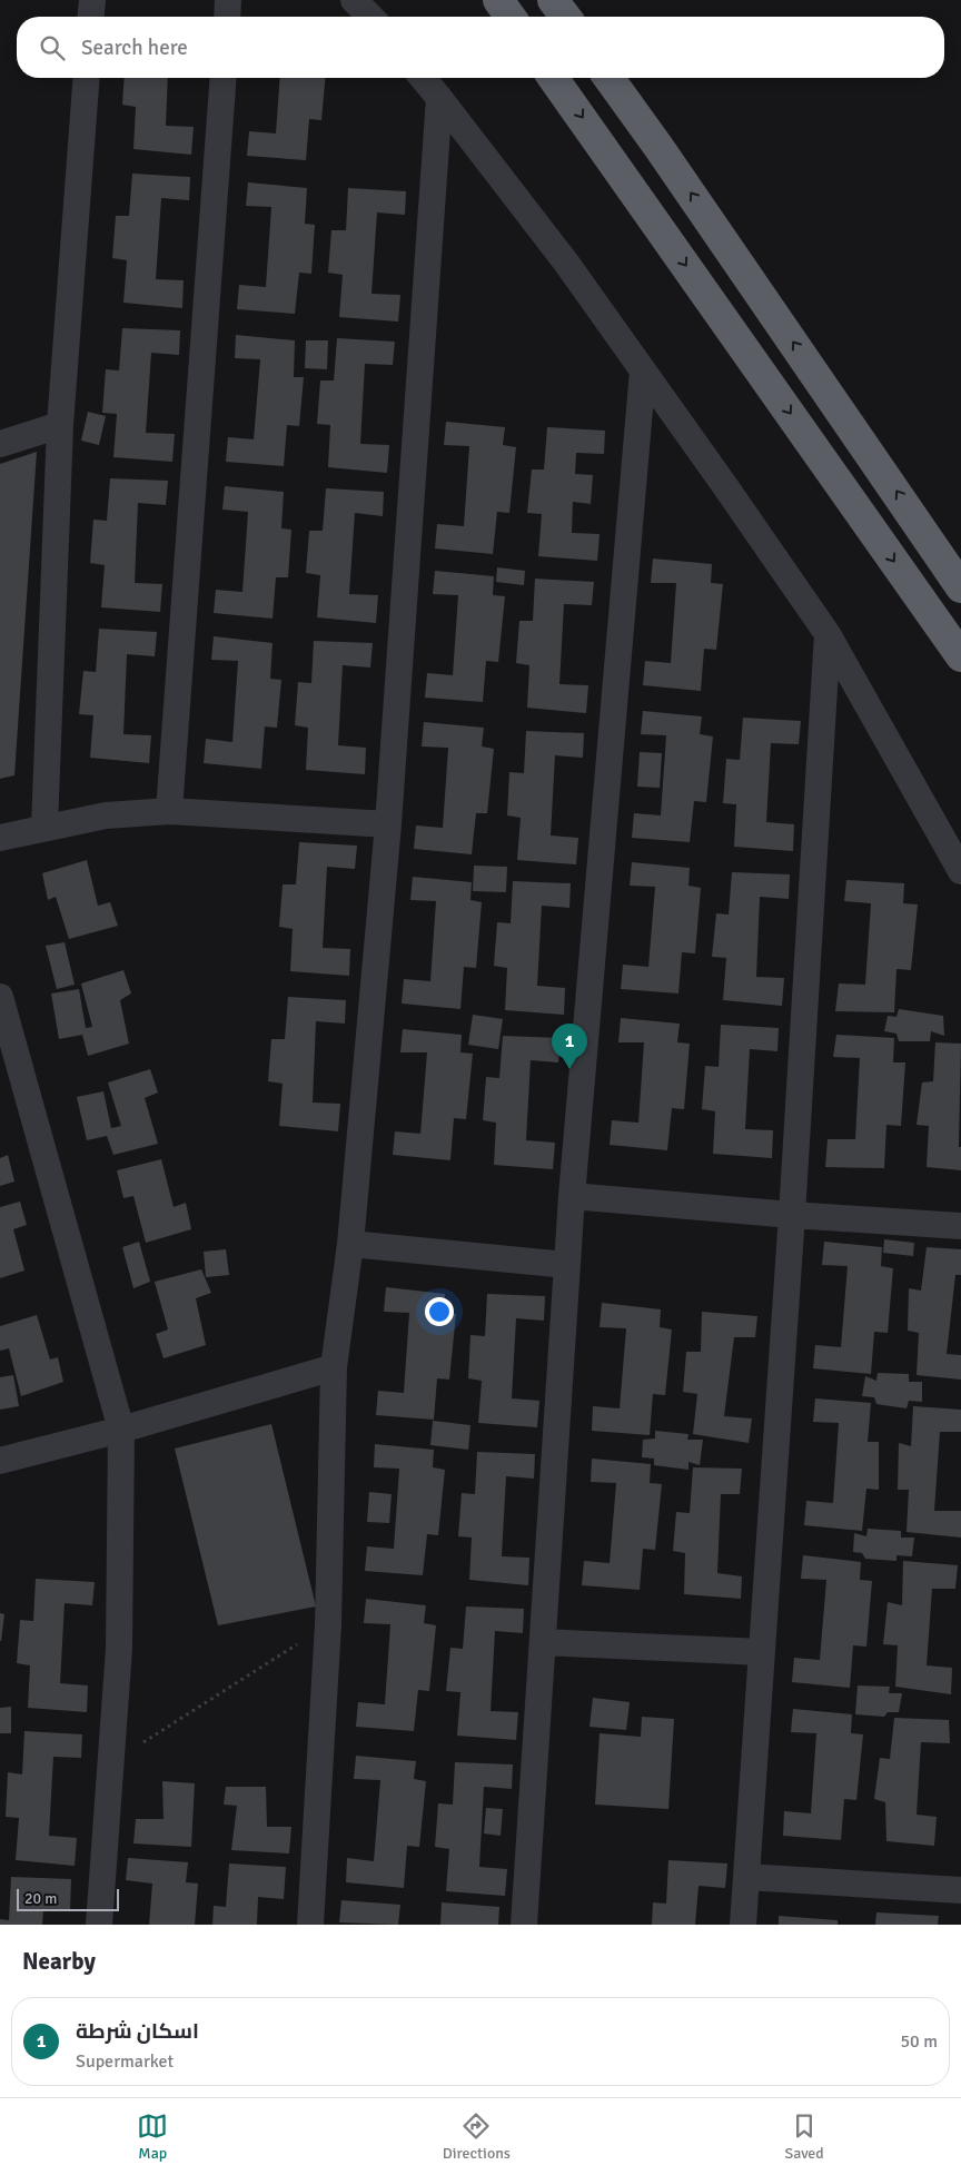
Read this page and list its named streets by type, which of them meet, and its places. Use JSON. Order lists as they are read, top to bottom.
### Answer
{
  "scale_bar": "20 m",
  "page": {
    "search": "Search here",
    "pins": "1",
    "scale": "20 m",
    "heading": "Nearby",
    "list": [
      {
        "mark": "1",
        "name": "اسكان شرطة",
        "note": "Supermarket",
        "value": "50 m"
      }
    ],
    "nav": ["Map", "Directions", "Saved"]
  }
}
